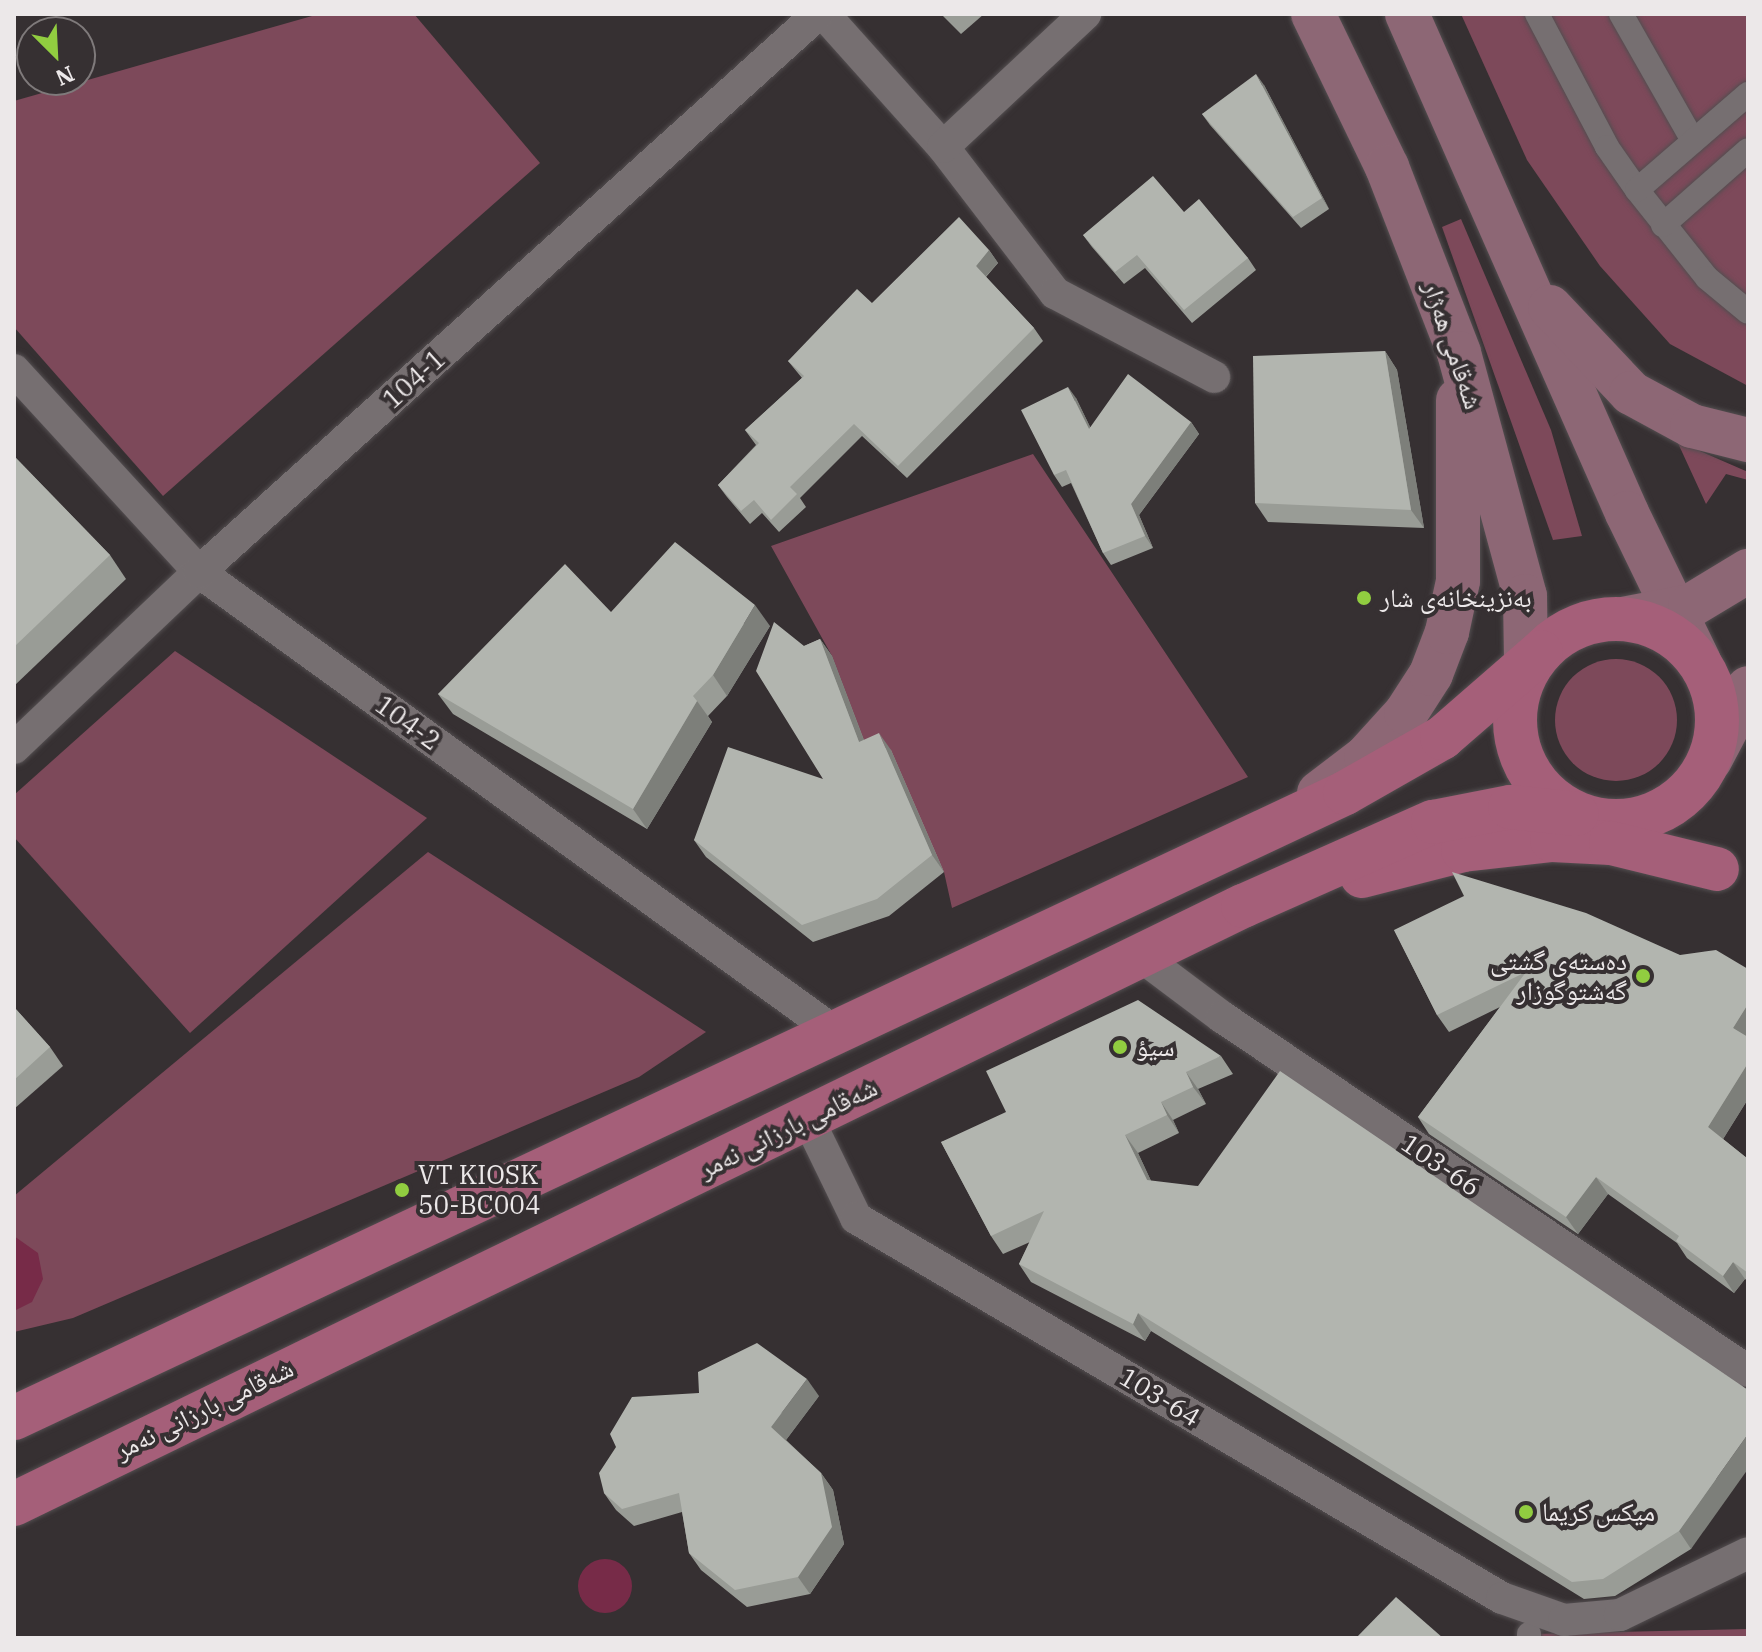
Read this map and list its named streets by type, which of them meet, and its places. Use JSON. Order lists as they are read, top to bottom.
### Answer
{
  "streets": {
    "main road": ["شەقامی هەژار", "شەقامی بارزانی نەمر"],
    "street": [
      "104-1",
      "104-2",
      "103-66",
      "103-64"
    ]
  },
  "crossings": [
    ["شەقامی هەژار", "شەقامی بارزانی نەمر"],
    ["104-1", "104-2"],
    ["104-2", "شەقامی بارزانی نەمر"],
    ["شەقامی بارزانی نەمر", "103-66"],
    ["شەقامی بارزانی نەمر", "103-64"]
  ],
  "places": [
    "بەنزینخانەی شار",
    "ده‌سته‌ی گشتی گه‌شتوگوزار",
    "سيؤ",
    "VT KIOSK 50-BC004",
    "ميكس كريما"
  ],
  "north": "bottom right"
}
